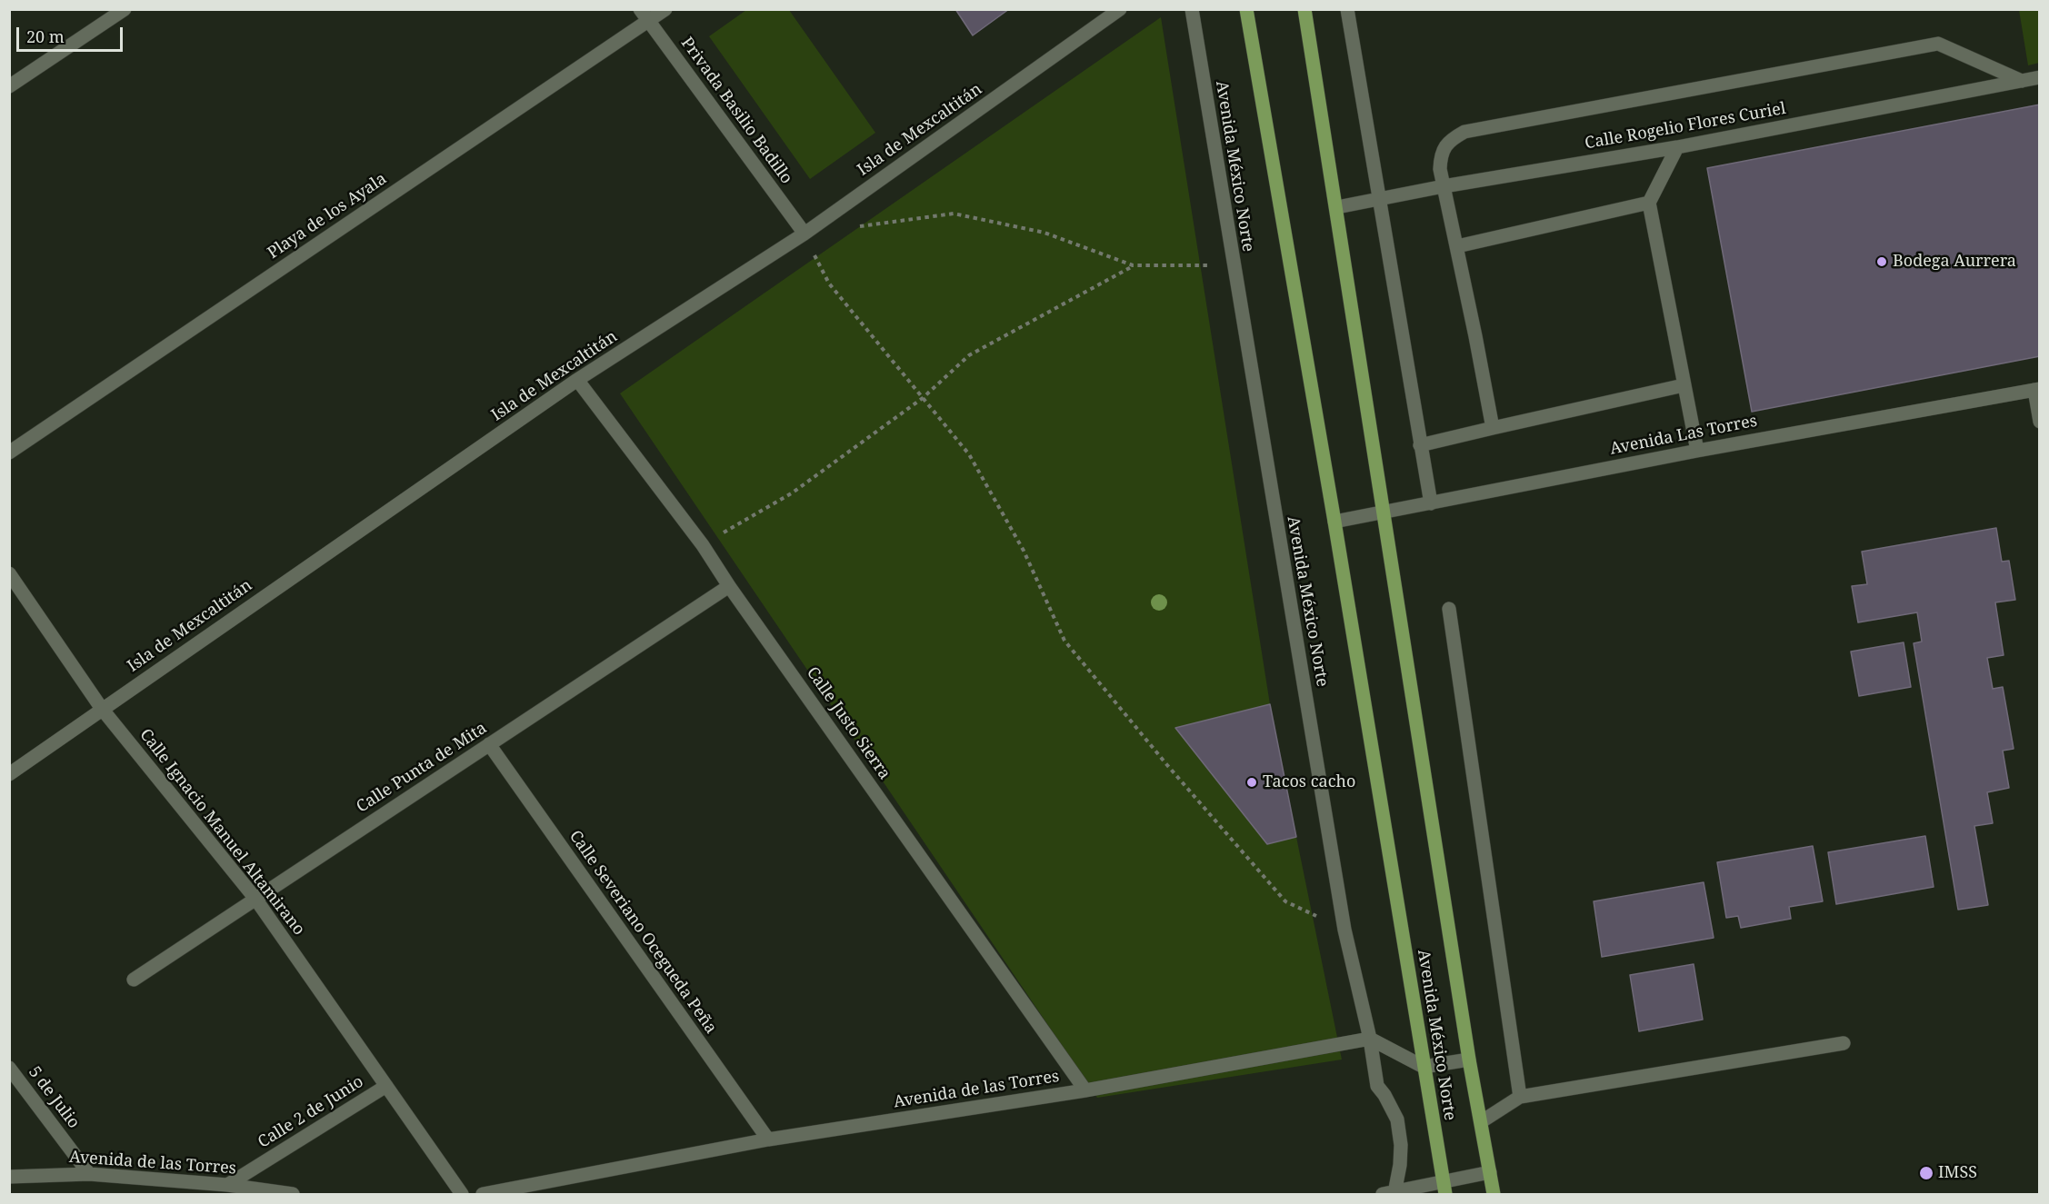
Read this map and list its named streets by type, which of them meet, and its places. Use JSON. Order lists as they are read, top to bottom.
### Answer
{
  "streets": {
    "main road": ["Avenida México Norte"],
    "street": [
      "Privada Basilio Badillo",
      "Calle Rogelio Flores Curiel",
      "Isla de Mexcaltitán",
      "Playa de los Ayala",
      "Avenida Las Torres",
      "Calle Justo Sierra",
      "Calle Punta de Mita",
      "Calle Ignacio Manuel Altamirano",
      "Calle Severiano Ocegueda Peña",
      "Avenida de las Torres",
      "5 de Julio",
      "Calle 2 de Junio"
    ]
  },
  "crossings": [
    ["Privada Basilio Badillo", "Isla de Mexcaltitán"],
    ["Privada Basilio Badillo", "Playa de los Ayala"],
    ["Calle Rogelio Flores Curiel", "Avenida México Norte"],
    ["Isla de Mexcaltitán", "Calle Justo Sierra"],
    ["Isla de Mexcaltitán", "Calle Ignacio Manuel Altamirano"],
    ["Avenida México Norte", "Avenida Las Torres"],
    ["Avenida México Norte", "Avenida de las Torres"],
    ["Calle Justo Sierra", "Calle Punta de Mita"],
    ["Calle Justo Sierra", "Avenida de las Torres"],
    ["Calle Punta de Mita", "Calle Ignacio Manuel Altamirano"],
    ["Calle Punta de Mita", "Calle Severiano Ocegueda Peña"],
    ["Calle Ignacio Manuel Altamirano", "Calle 2 de Junio"],
    ["Calle Severiano Ocegueda Peña", "Avenida de las Torres"],
    ["Avenida de las Torres", "5 de Julio"],
    ["Avenida de las Torres", "Calle 2 de Junio"]
  ],
  "places": ["Bodega Aurrera", "Tacos cacho", "IMSS"],
  "scale_bar": "20 m"
}
